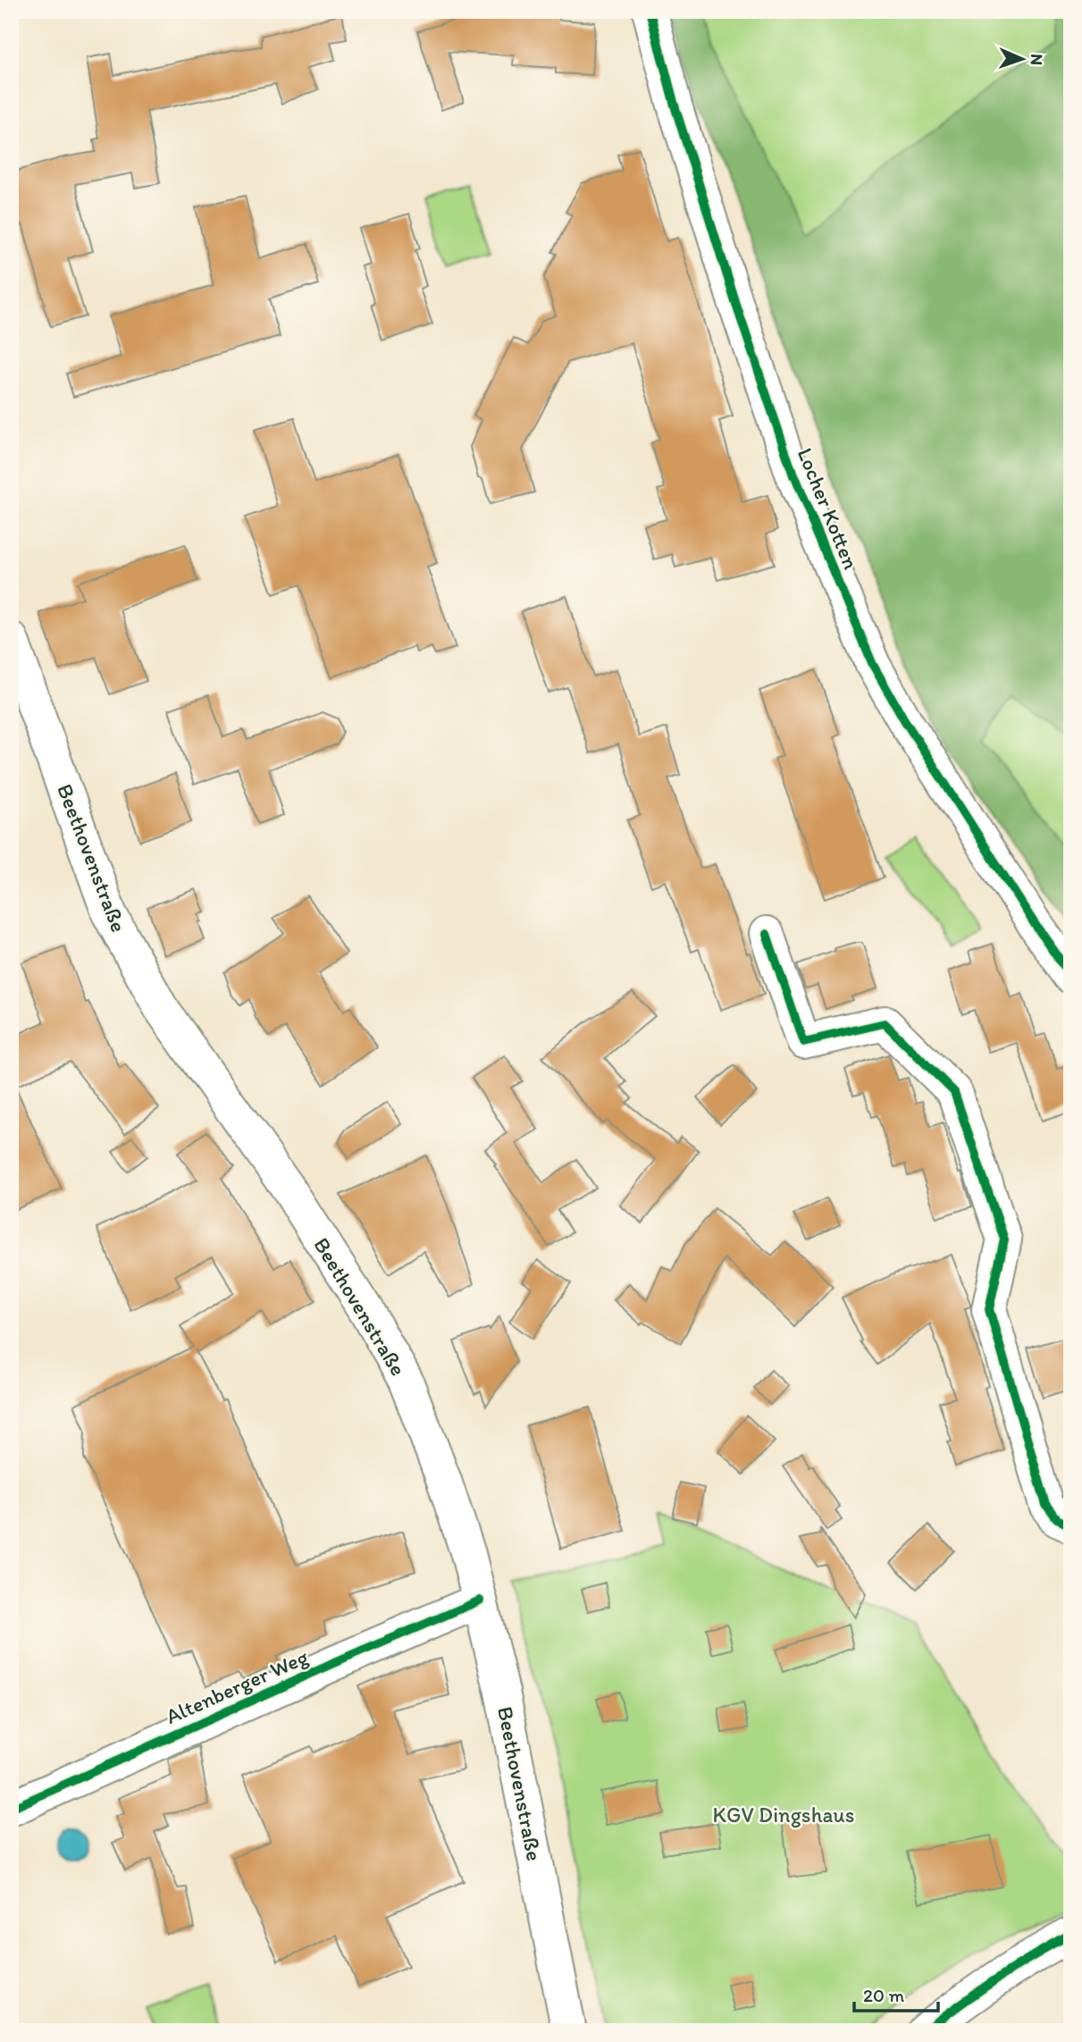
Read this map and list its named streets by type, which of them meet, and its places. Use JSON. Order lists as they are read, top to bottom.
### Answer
{
  "streets": {
    "street": ["Locher Kotten", "Beethovenstraße", "Altenberger Weg"]
  },
  "crossings": [
    ["Beethovenstraße", "Altenberger Weg"]
  ],
  "parks": ["KGV Dingshaus"],
  "scale_bar": "20 m",
  "north": "right"
}
